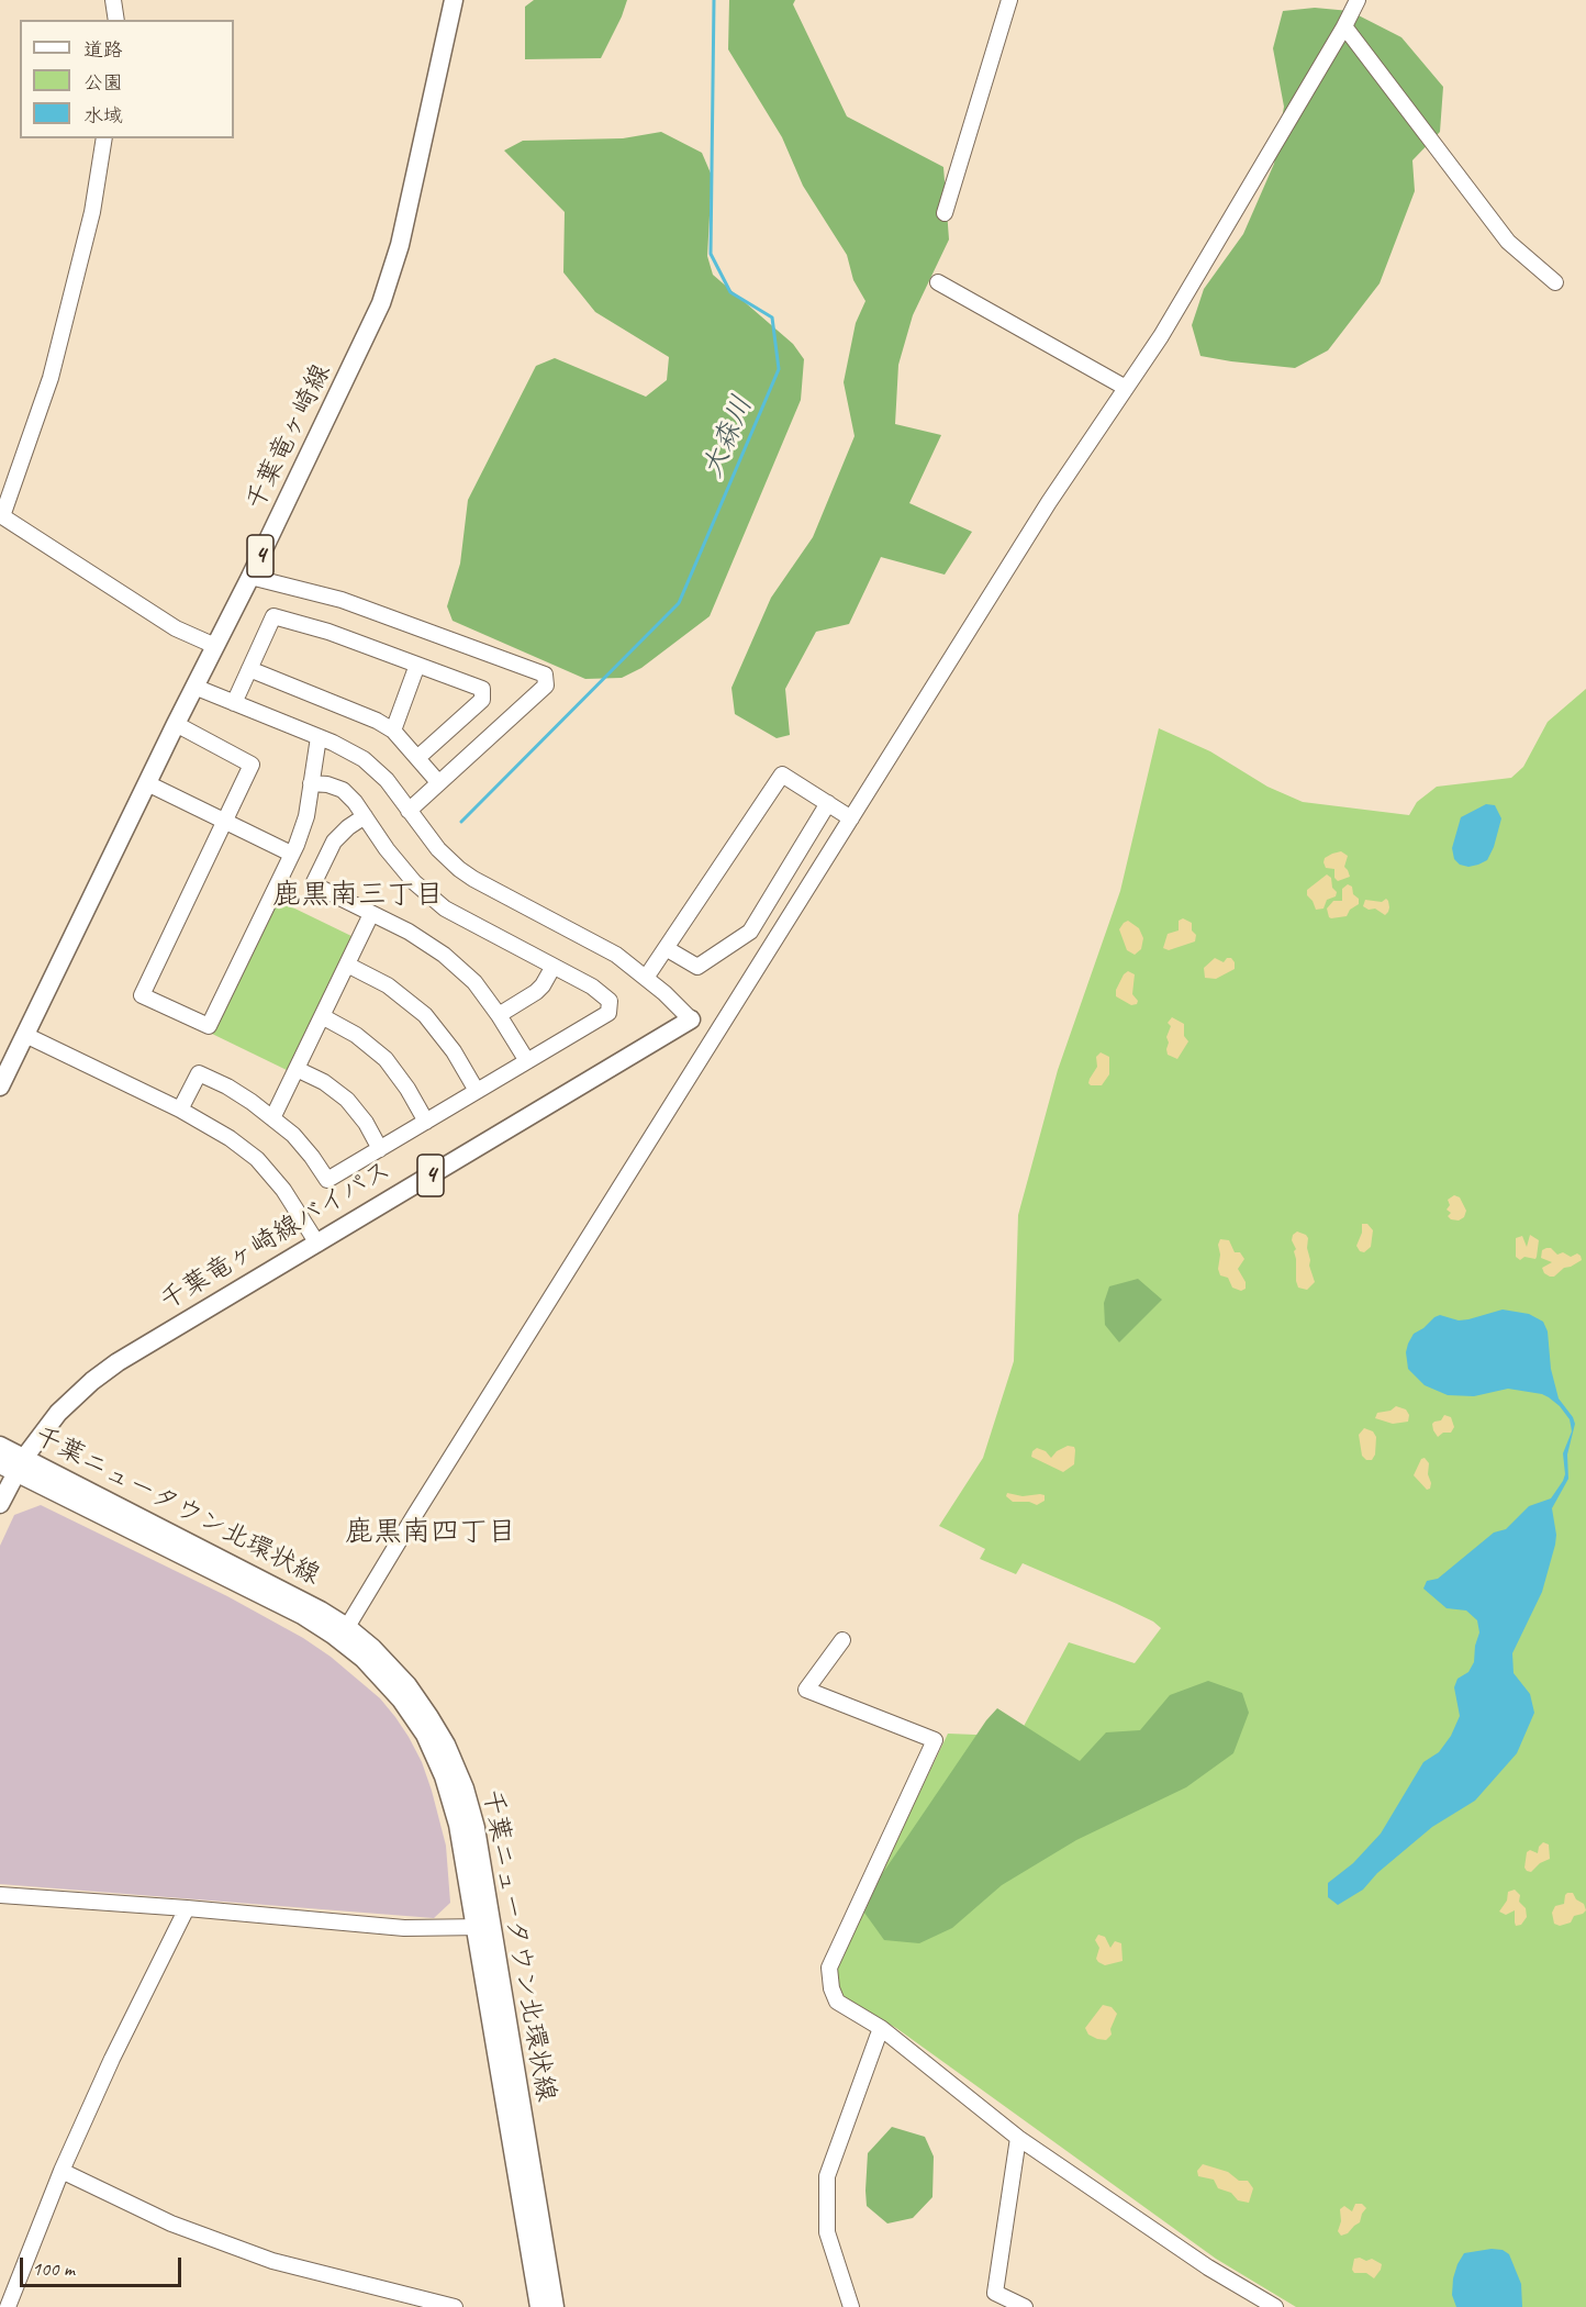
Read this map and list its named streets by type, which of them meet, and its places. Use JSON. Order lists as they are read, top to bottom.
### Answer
{
  "streets": {
    "main road": [
      "千葉竜ヶ崎線",
      "4",
      "千葉竜ヶ崎線バイパス",
      "千葉ニュータウン北環状線"
    ]
  },
  "crossings": [
    ["千葉竜ヶ崎線バイパス", "千葉ニュータウン北環状線"]
  ],
  "districts": ["鹿黒南三丁目", "鹿黒南四丁目"],
  "water": ["大森川"],
  "legend": ["道路", "公園", "水域"],
  "scale_bar": "100 m"
}
